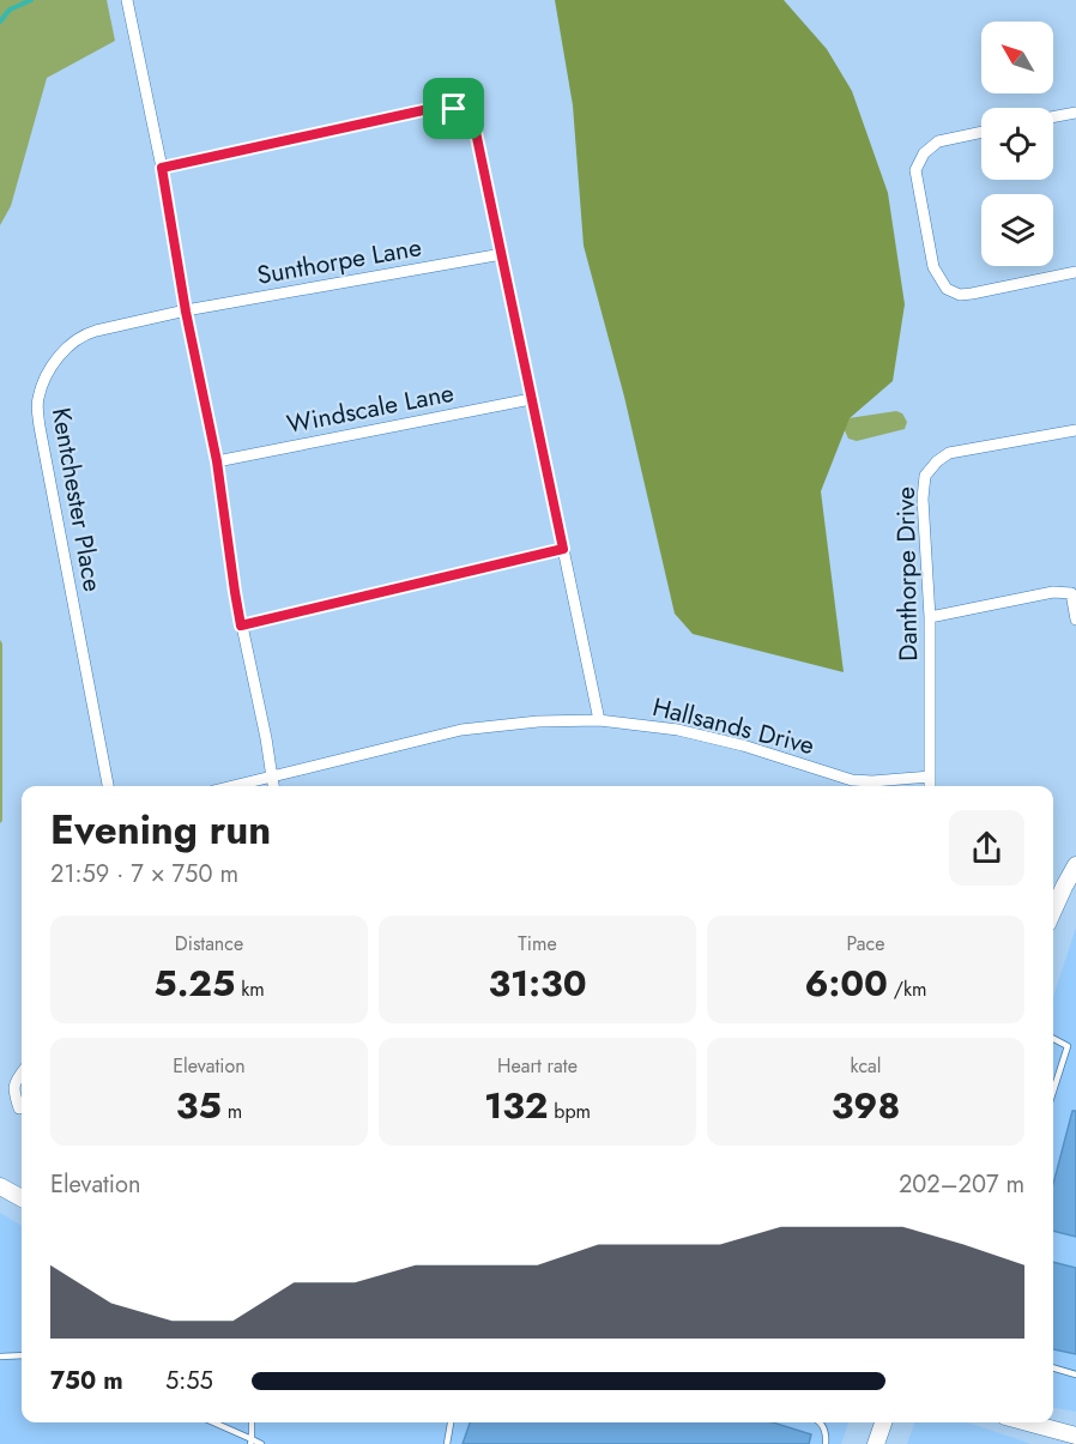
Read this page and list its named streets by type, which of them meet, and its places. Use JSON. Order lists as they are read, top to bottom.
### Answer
{
  "streets": {
    "street": [
      "Sunthorpe Lane",
      "Windscale Lane",
      "Kentchester Place",
      "Danthorpe Drive",
      "Hallsands Drive"
    ]
  },
  "crossings": [
    ["Sunthorpe Lane", "Kentchester Place"],
    ["Danthorpe Drive", "Hallsands Drive"]
  ],
  "north": "top left",
  "page": {
    "heading": ["Evening run", "21:59 · 7 × 750 m"],
    "stats": [
      ["Distance", "5.25 km"],
      ["Time", "31:30"],
      ["Pace", "6:00 /km"],
      ["Elevation", "35 m"],
      ["Heart rate", "132 bpm"],
      ["kcal", "398"]
    ],
    "chart": ["Elevation", "202–207 m"],
    "list": [
      {
        "name": "750 m",
        "note": "5:55"
      }
    ]
  }
}
